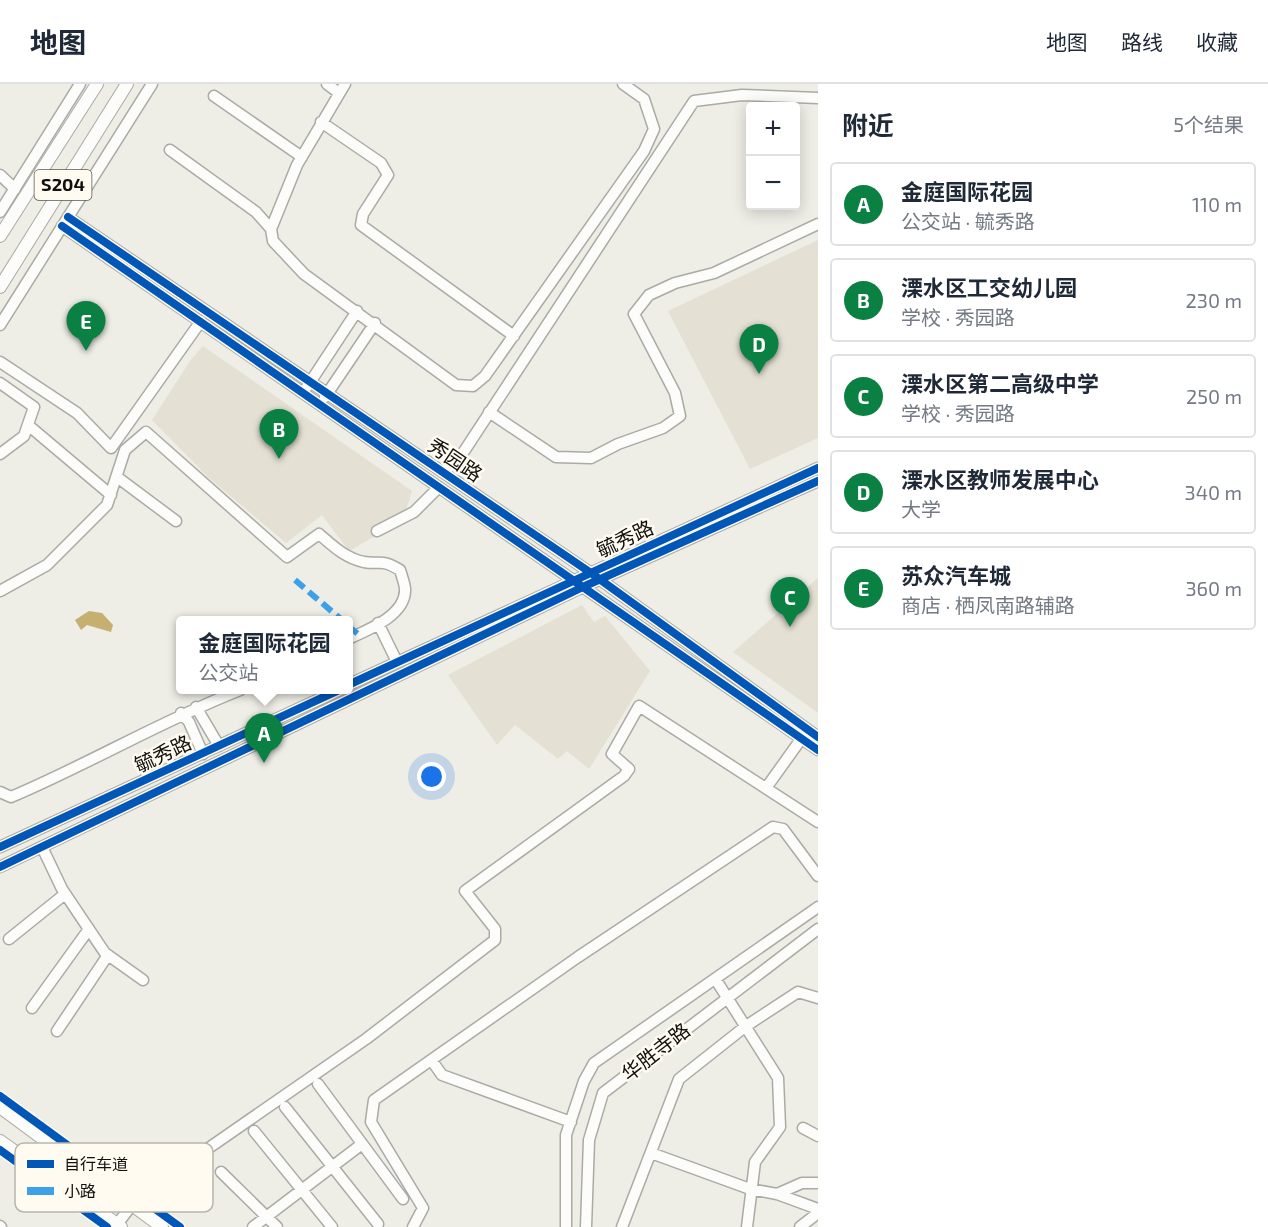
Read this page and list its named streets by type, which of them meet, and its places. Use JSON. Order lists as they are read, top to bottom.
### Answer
{
  "streets": {
    "main road": ["S204"],
    "street": ["秀园路", "毓秀路", "华胜寺路"]
  },
  "crossings": [
    ["秀园路", "毓秀路"]
  ],
  "legend": ["自行车道", "小路"],
  "page": {
    "header": "地图",
    "nav": ["地图", "路线", "收藏"],
    "heading": ["附近", "5个结果"],
    "map_buttons": ["+", "−"],
    "list": [
      {
        "mark": "A",
        "name": "金庭国际花园",
        "note": "公交站 · 毓秀路",
        "value": "110 m"
      },
      {
        "mark": "B",
        "name": "溧水区工交幼儿园",
        "note": "学校 · 秀园路",
        "value": "230 m"
      },
      {
        "mark": "C",
        "name": "溧水区第二高级中学",
        "note": "学校 · 秀园路",
        "value": "250 m"
      },
      {
        "mark": "D",
        "name": "溧水区教师发展中心",
        "note": "大学",
        "value": "340 m"
      },
      {
        "mark": "E",
        "name": "苏众汽车城",
        "note": "商店 · 栖凤南路辅路",
        "value": "360 m"
      }
    ],
    "pins": [
      "E",
      "D",
      "B",
      "C",
      "A"
    ],
    "popup": ["金庭国际花园", "公交站"]
  }
}
